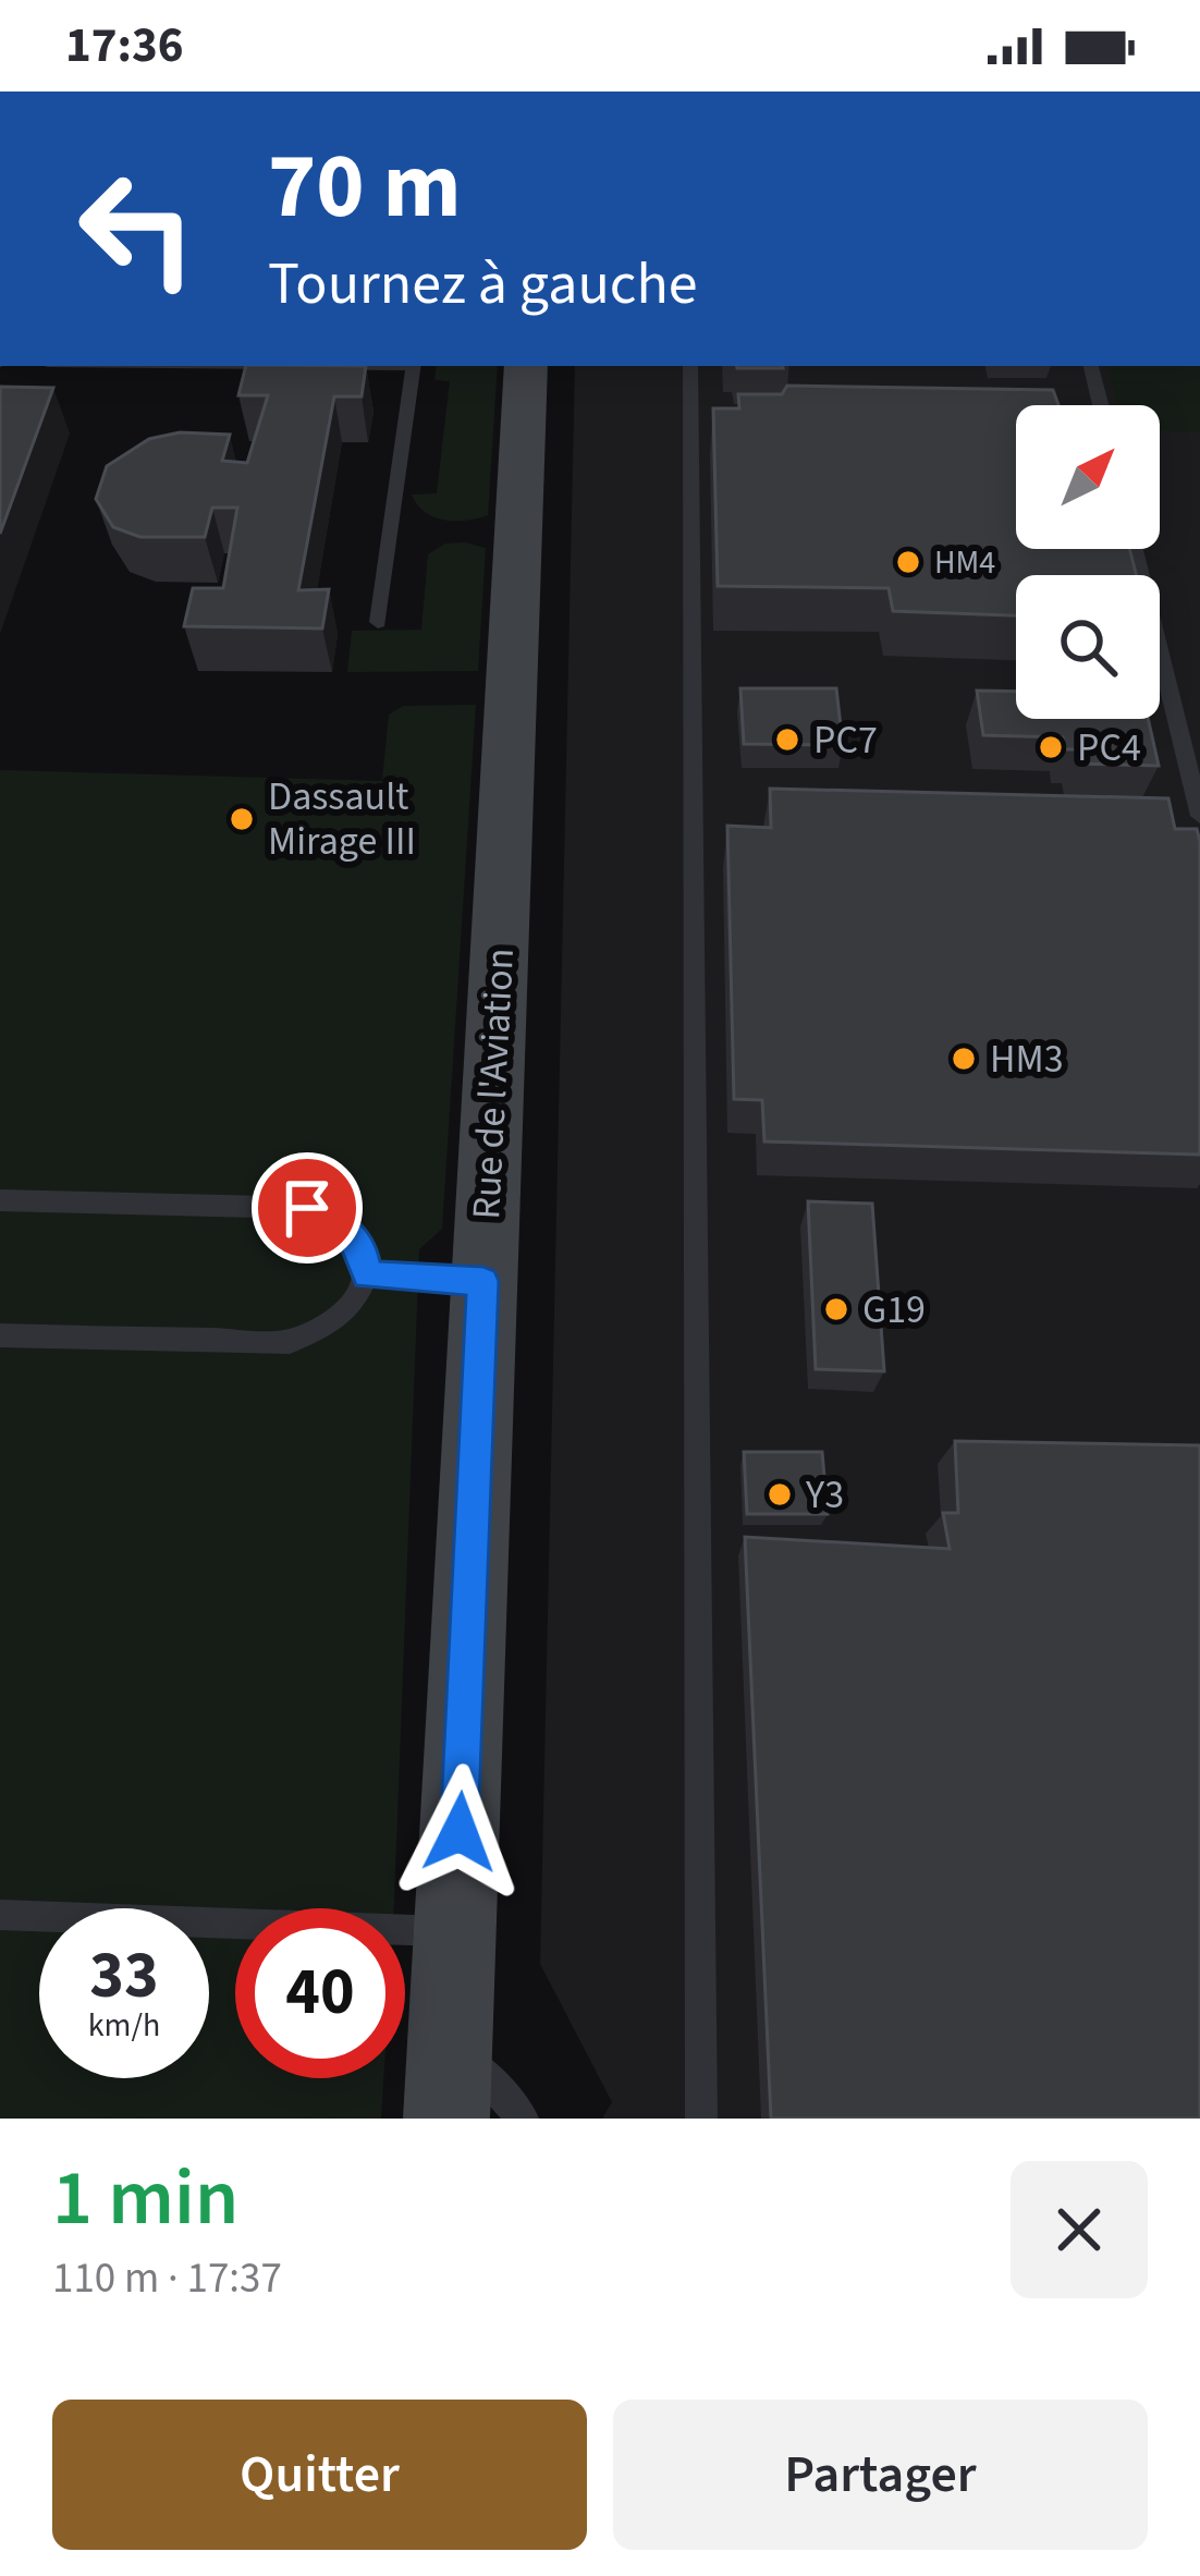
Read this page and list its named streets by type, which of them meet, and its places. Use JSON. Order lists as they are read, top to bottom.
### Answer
{
  "streets": {
    "street": ["Rue de l'Aviation"]
  },
  "places": [
    "HM4",
    "PC7",
    "PC4",
    "Dassault Mirage III",
    "HM3",
    "G19",
    "Y3"
  ],
  "north": "top right",
  "page": {
    "status": "17:36",
    "turn": ["70 m", "Tournez à gauche"],
    "speed": "33 km/h",
    "limit": "40",
    "heading": ["1 min", "110 m · 17:37"],
    "buttons": ["Quitter", "Partager"]
  }
}
